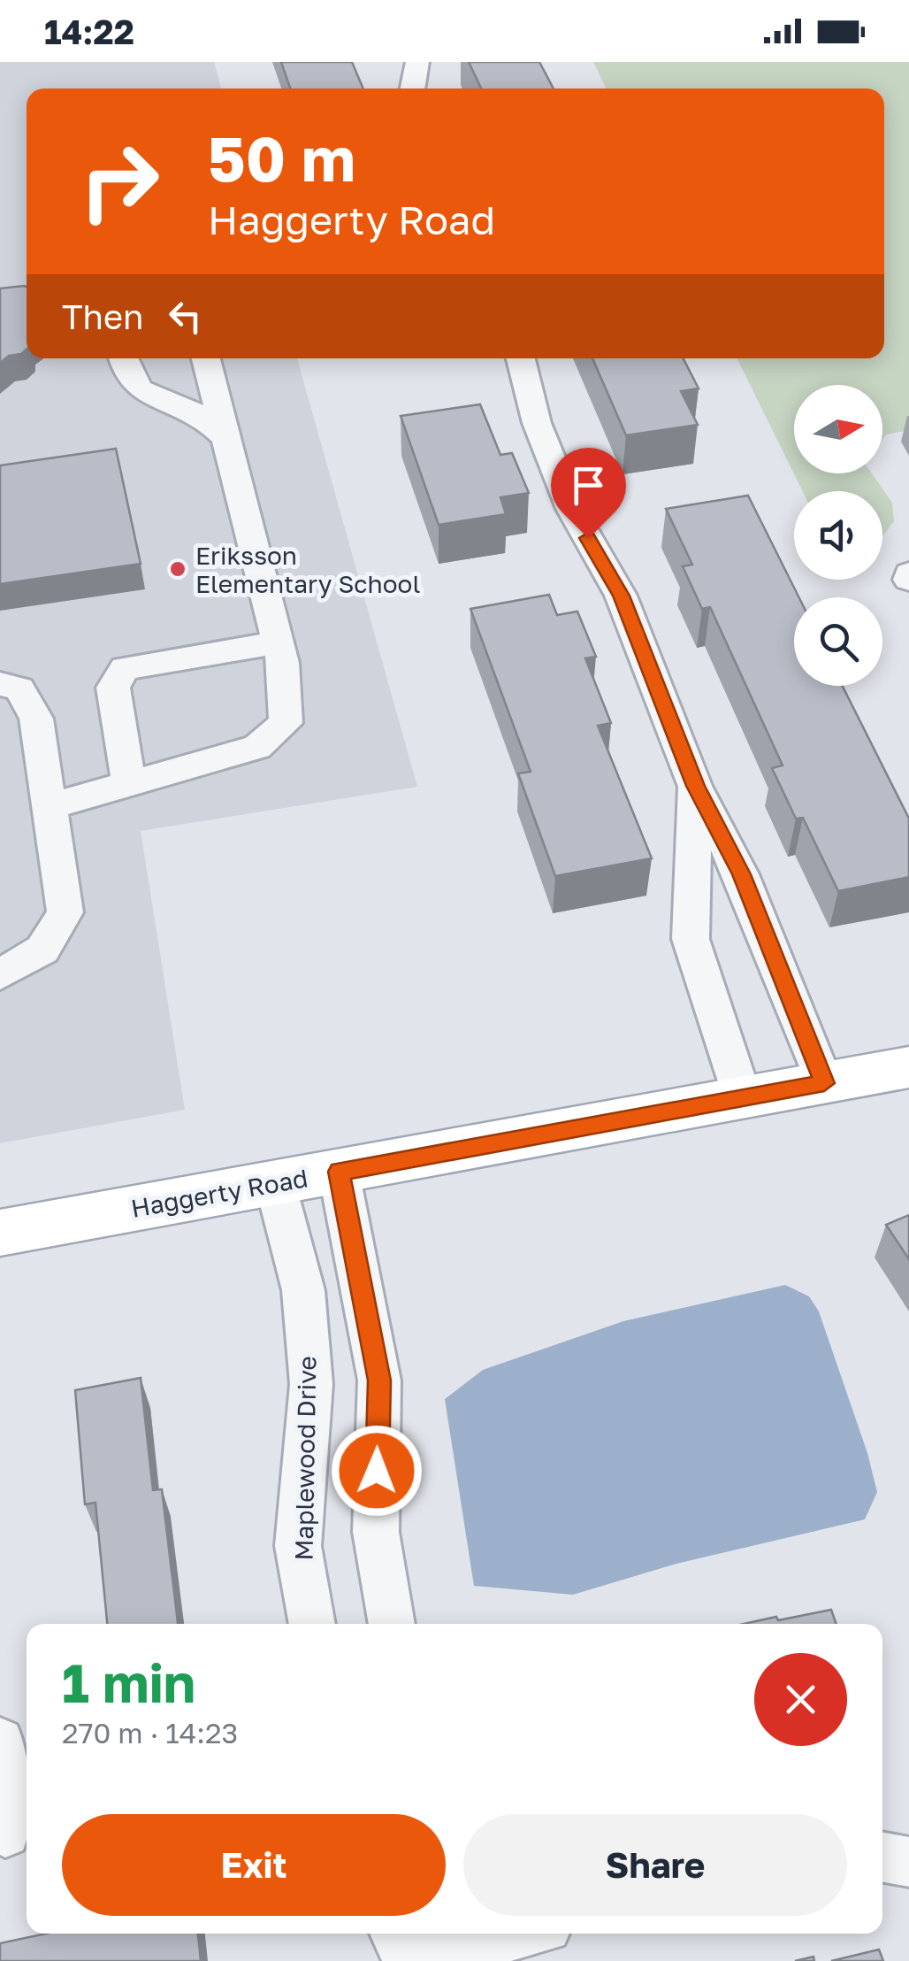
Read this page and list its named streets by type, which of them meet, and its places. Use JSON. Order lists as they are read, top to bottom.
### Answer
{
  "streets": {
    "main road": ["Haggerty Road"],
    "street": ["Maplewood Drive"]
  },
  "crossings": [
    ["Haggerty Road", "Maplewood Drive"]
  ],
  "places": ["Eriksson Elementary School"],
  "north": "right",
  "page": {
    "status": "14:22",
    "turn": ["50 m", "Haggerty Road"],
    "then": "Then",
    "heading": ["1 min", "270 m · 14:23"],
    "buttons": ["Exit", "Share"]
  }
}
